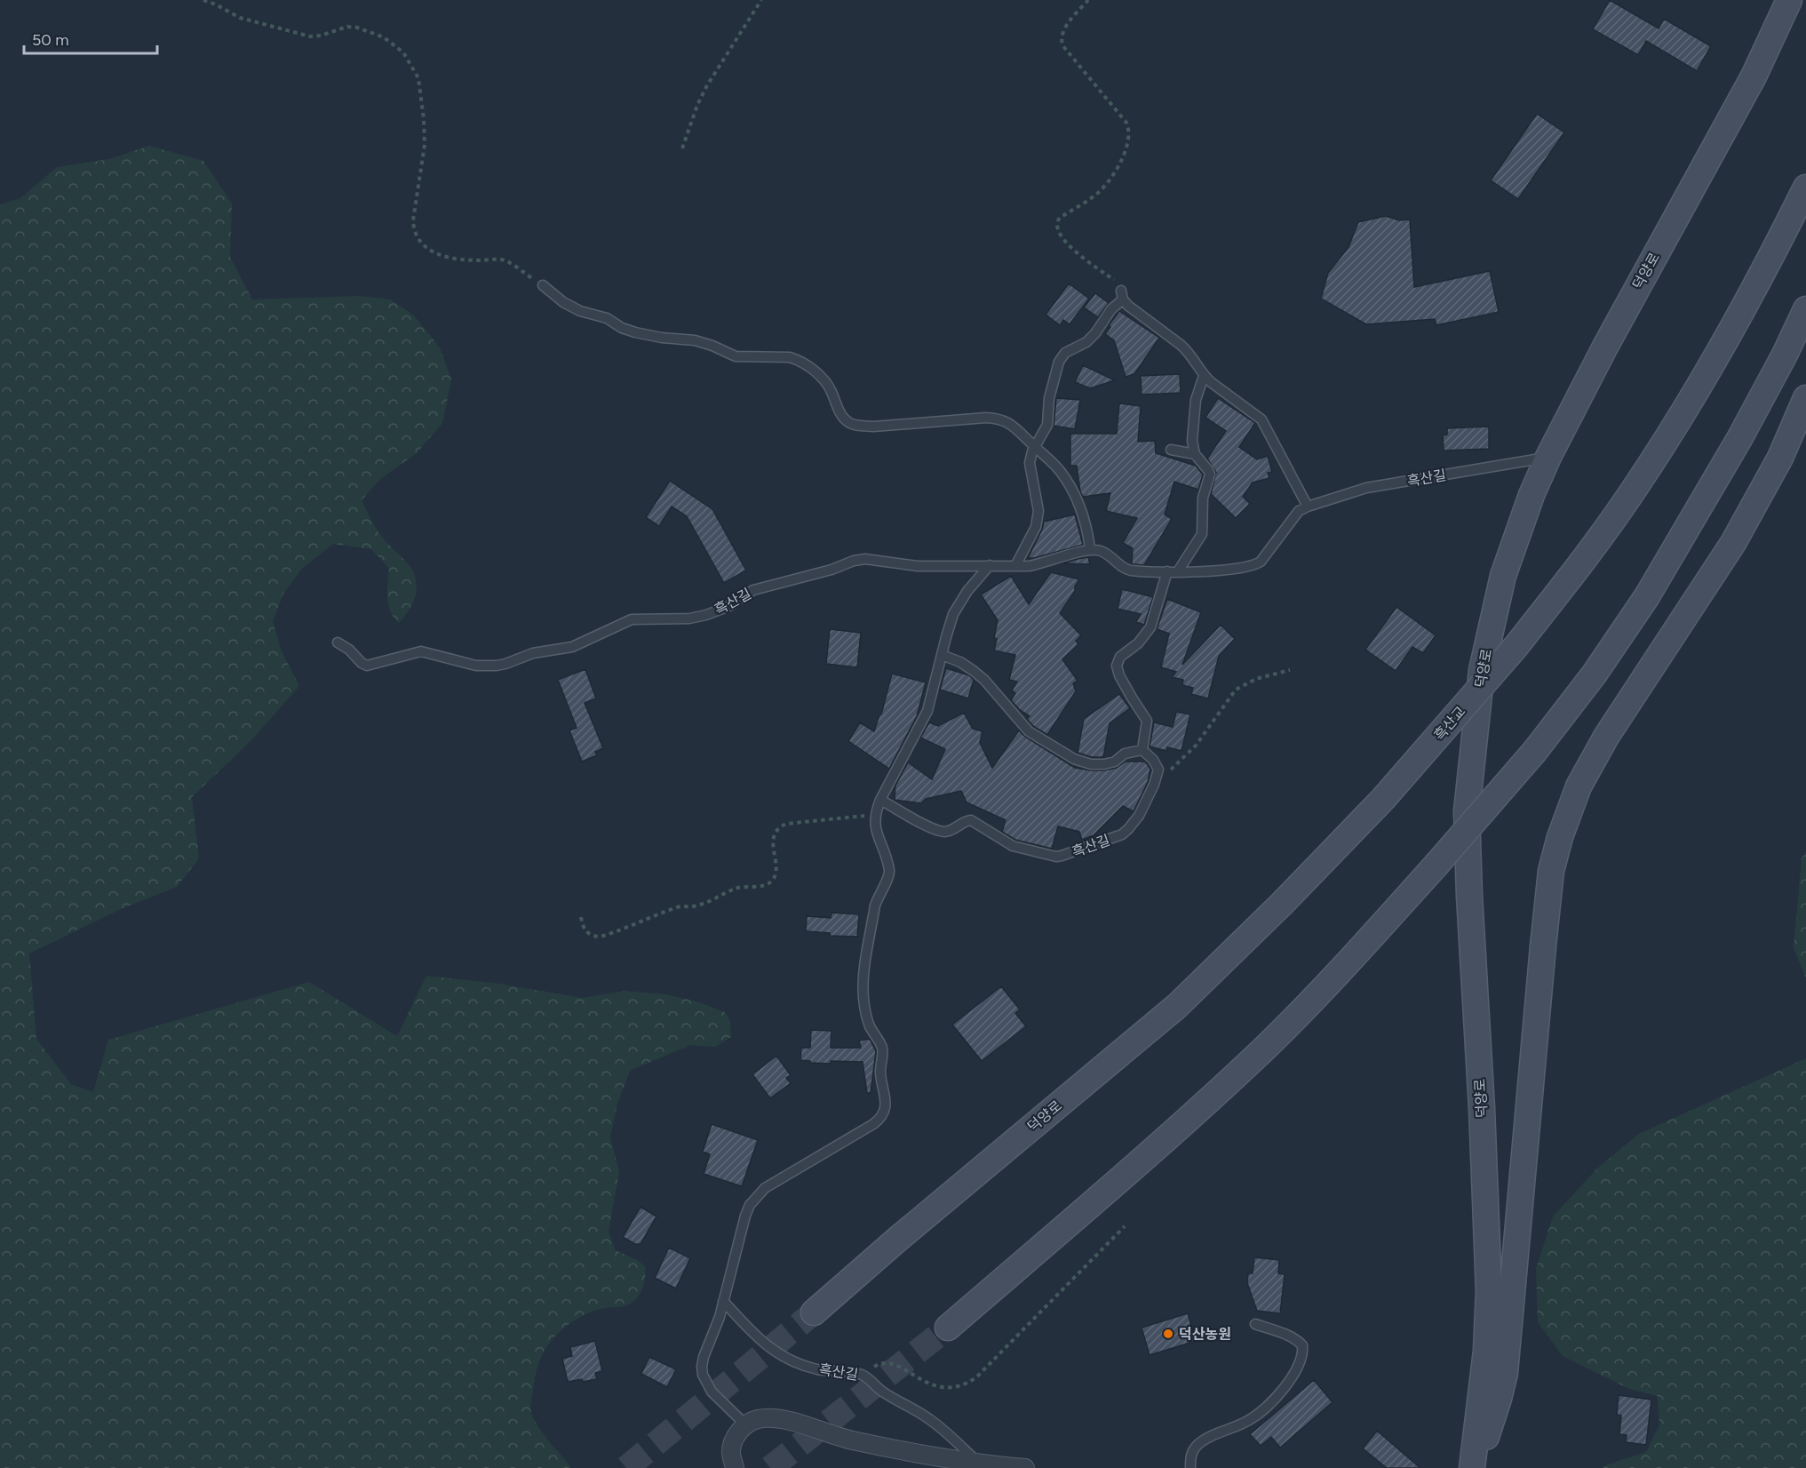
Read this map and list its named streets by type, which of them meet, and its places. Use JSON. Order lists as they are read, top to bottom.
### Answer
{
  "streets": {
    "main road": ["덕양로", "흑산교"],
    "lane": ["흑산길"]
  },
  "crossings": [
    ["덕양로", "흑산길"],
    ["덕양로", "흑산교"]
  ],
  "places": ["덕산농원"],
  "scale_bar": "50 m"
}
